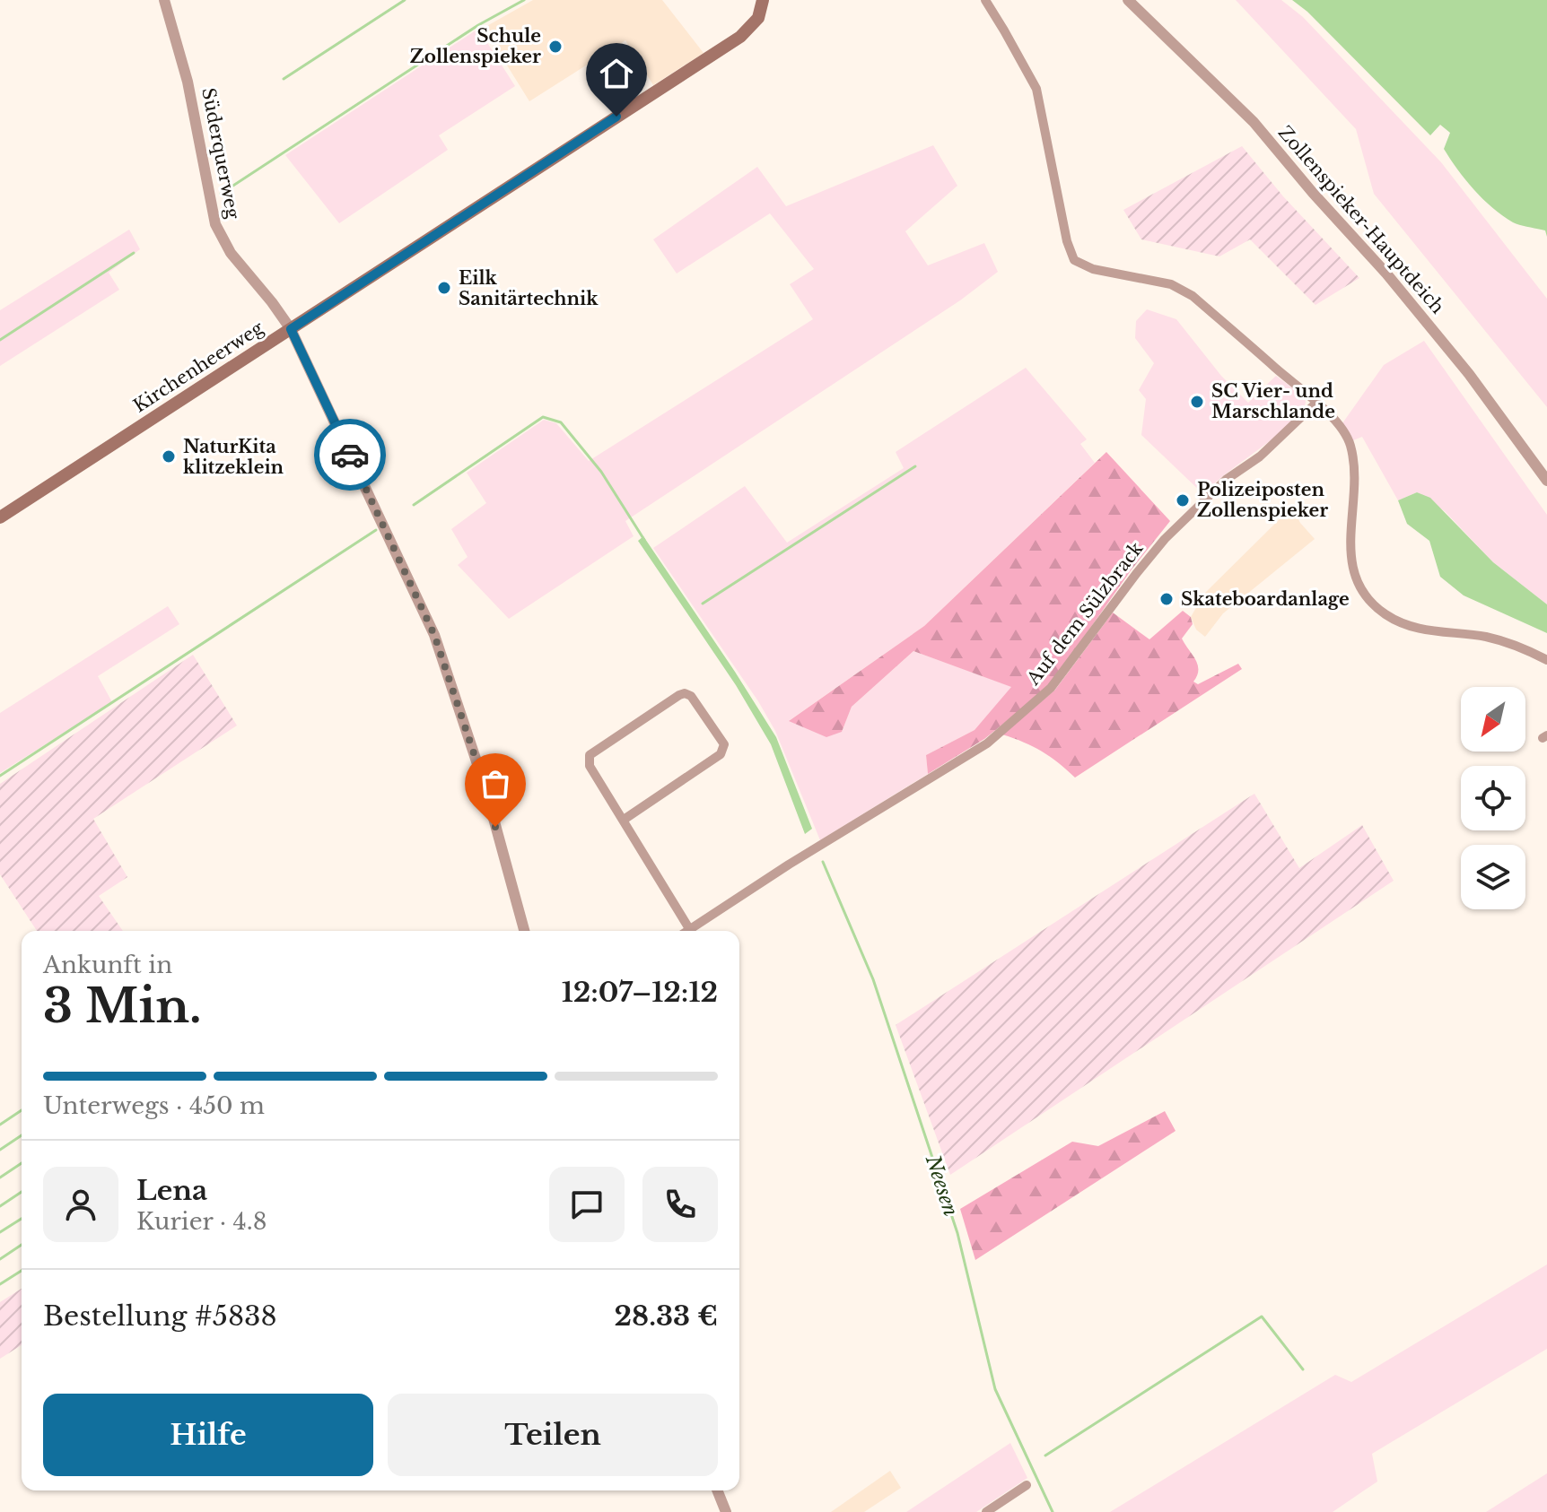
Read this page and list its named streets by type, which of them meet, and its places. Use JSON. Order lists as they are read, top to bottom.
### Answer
{
  "streets": {
    "main road": ["Kirchenheerweg"],
    "street": ["Süderquerweg", "Zollenspieker-Hauptdeich", "Auf dem Sülzbrack"]
  },
  "crossings": [
    ["Süderquerweg", "Kirchenheerweg"]
  ],
  "water": ["Neesen"],
  "places": [
    "Schule Zollenspieker",
    "Eilk Sanitärtechnik",
    "SC Vier- und Marschlande",
    "NaturKita klitzeklein",
    "Polizeiposten Zollenspieker",
    "Skateboardanlage"
  ],
  "north": "bottom left",
  "page": {
    "heading": ["3 Min.", "Ankunft in", "12:07–12:12"],
    "panel": [
      "Lena",
      "Kurier · 4.8",
      "Bestellung #5838",
      "28.33 €"
    ],
    "bar": "Unterwegs · 450 m",
    "buttons": ["Hilfe", "Teilen"]
  }
}
